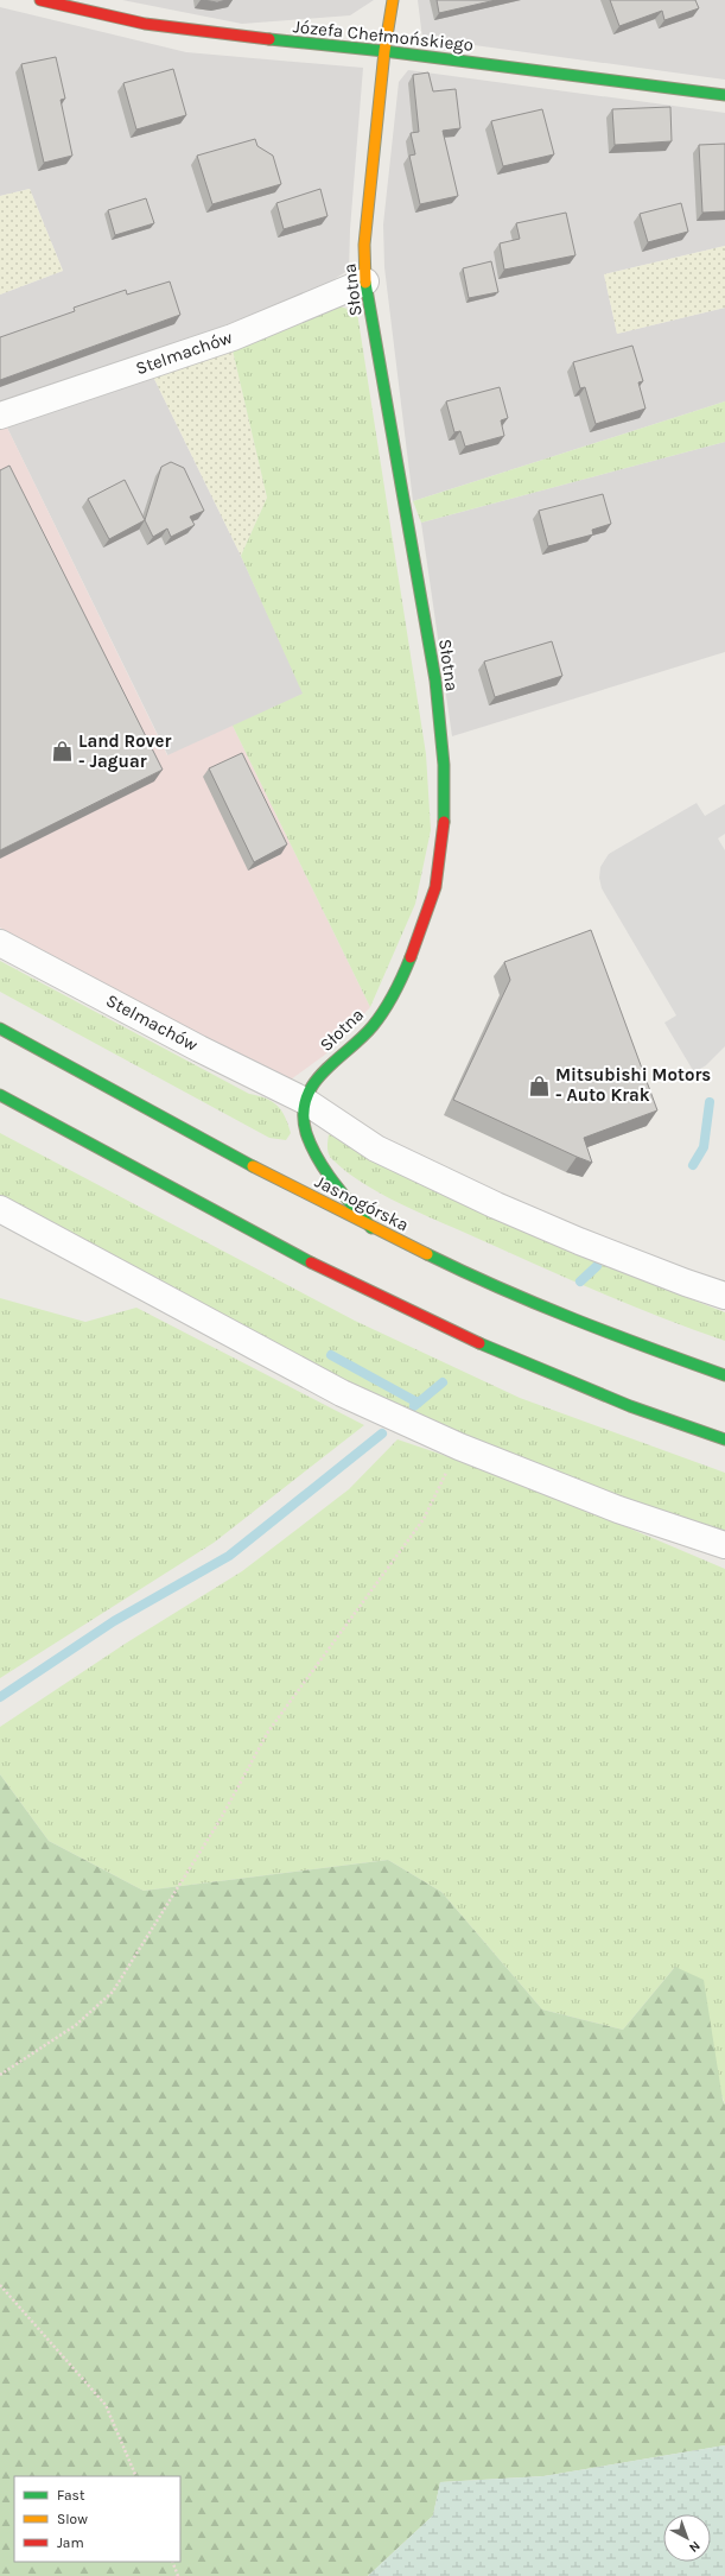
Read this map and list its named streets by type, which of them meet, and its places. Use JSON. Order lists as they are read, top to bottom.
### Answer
{
  "streets": {
    "street": [
      "Józefa Chełmońskiego",
      "Słotna",
      "Stelmachów",
      "Jasnogórska"
    ]
  },
  "crossings": [
    ["Józefa Chełmońskiego", "Słotna"],
    ["Słotna", "Stelmachów"]
  ],
  "places": {
    "shop": ["Land Rover - Jaguar", "Mitsubishi Motors - Auto Krak"]
  },
  "legend": ["Fast", "Slow", "Jam"],
  "north": "bottom right"
}
